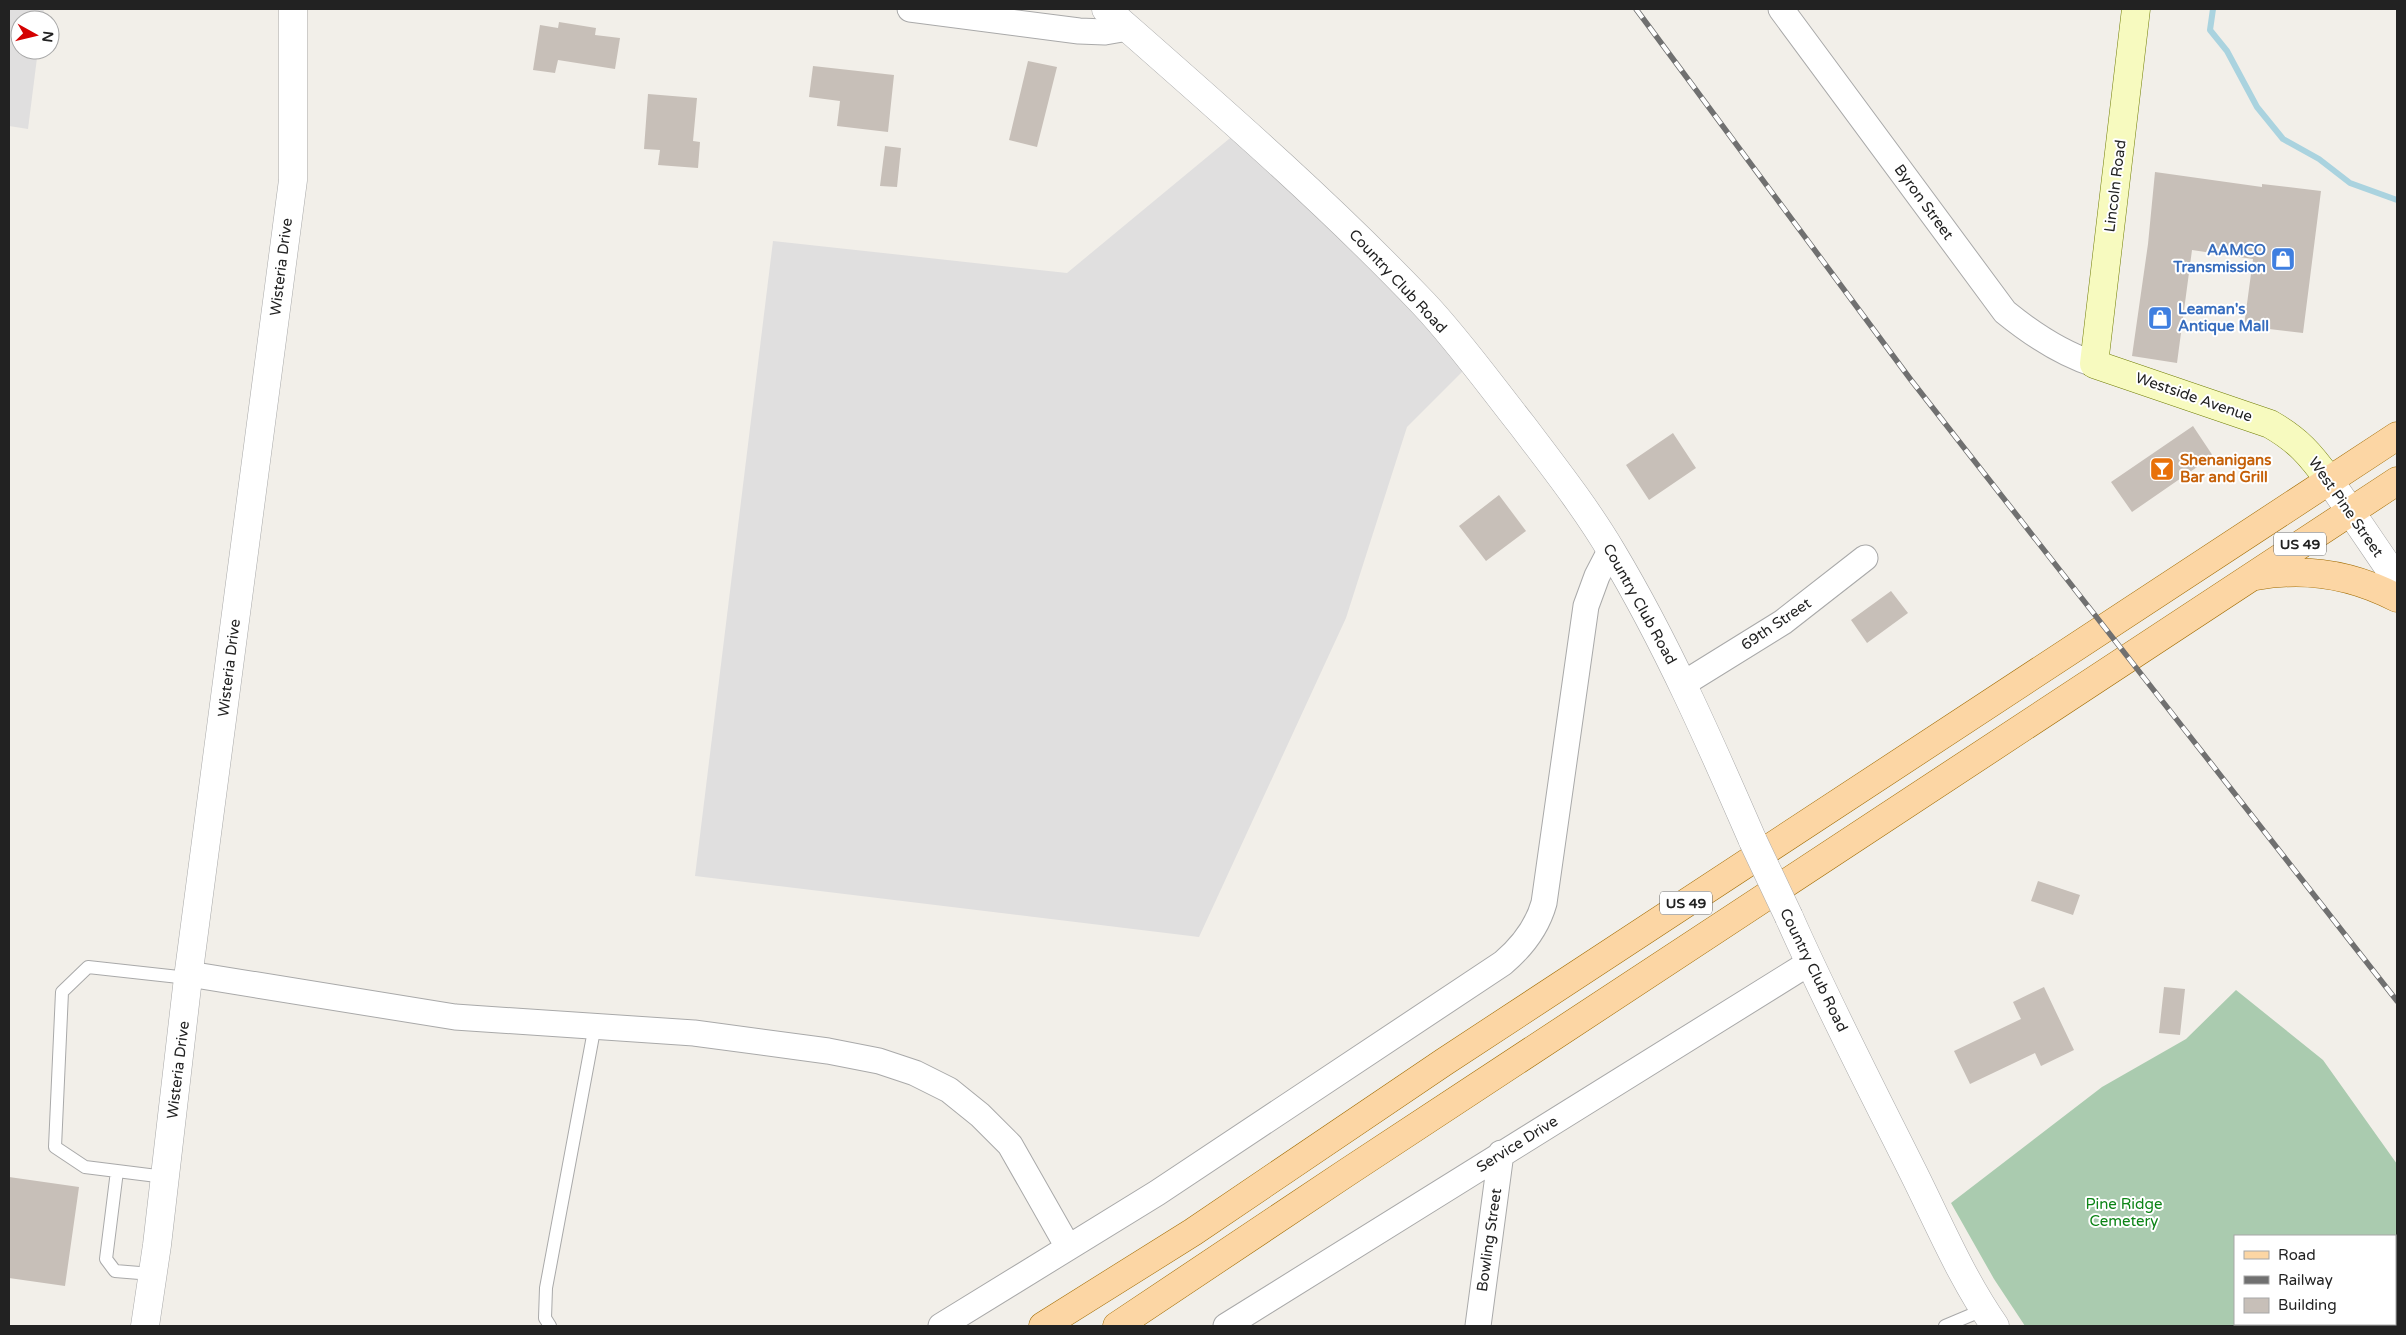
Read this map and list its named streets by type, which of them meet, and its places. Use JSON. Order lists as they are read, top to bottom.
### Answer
{
  "streets": {
    "main road": [
      "Lincoln Road",
      "Westside Avenue",
      "West Pine Street",
      "US 49"
    ],
    "street": [
      "Byron Street",
      "Wisteria Drive",
      "Country Club Road",
      "69th Street",
      "Service Drive",
      "Bowling Street"
    ]
  },
  "crossings": [
    ["Lincoln Road", "Byron Street"],
    ["Lincoln Road", "Westside Avenue"],
    ["Byron Street", "Westside Avenue"],
    ["Country Club Road", "69th Street"],
    ["Country Club Road", "Service Drive"],
    ["Westside Avenue", "West Pine Street"],
    ["West Pine Street", "US 49"],
    ["Service Drive", "Bowling Street"]
  ],
  "parks": ["Pine Ridge Cemetery"],
  "places": {
    "shop": ["AAMCO Transmission", "Leaman's Antique Mall"],
    "bar": ["Shenanigans Bar and Grill"]
  },
  "legend": ["Road", "Railway", "Building"],
  "north": "right"
}
